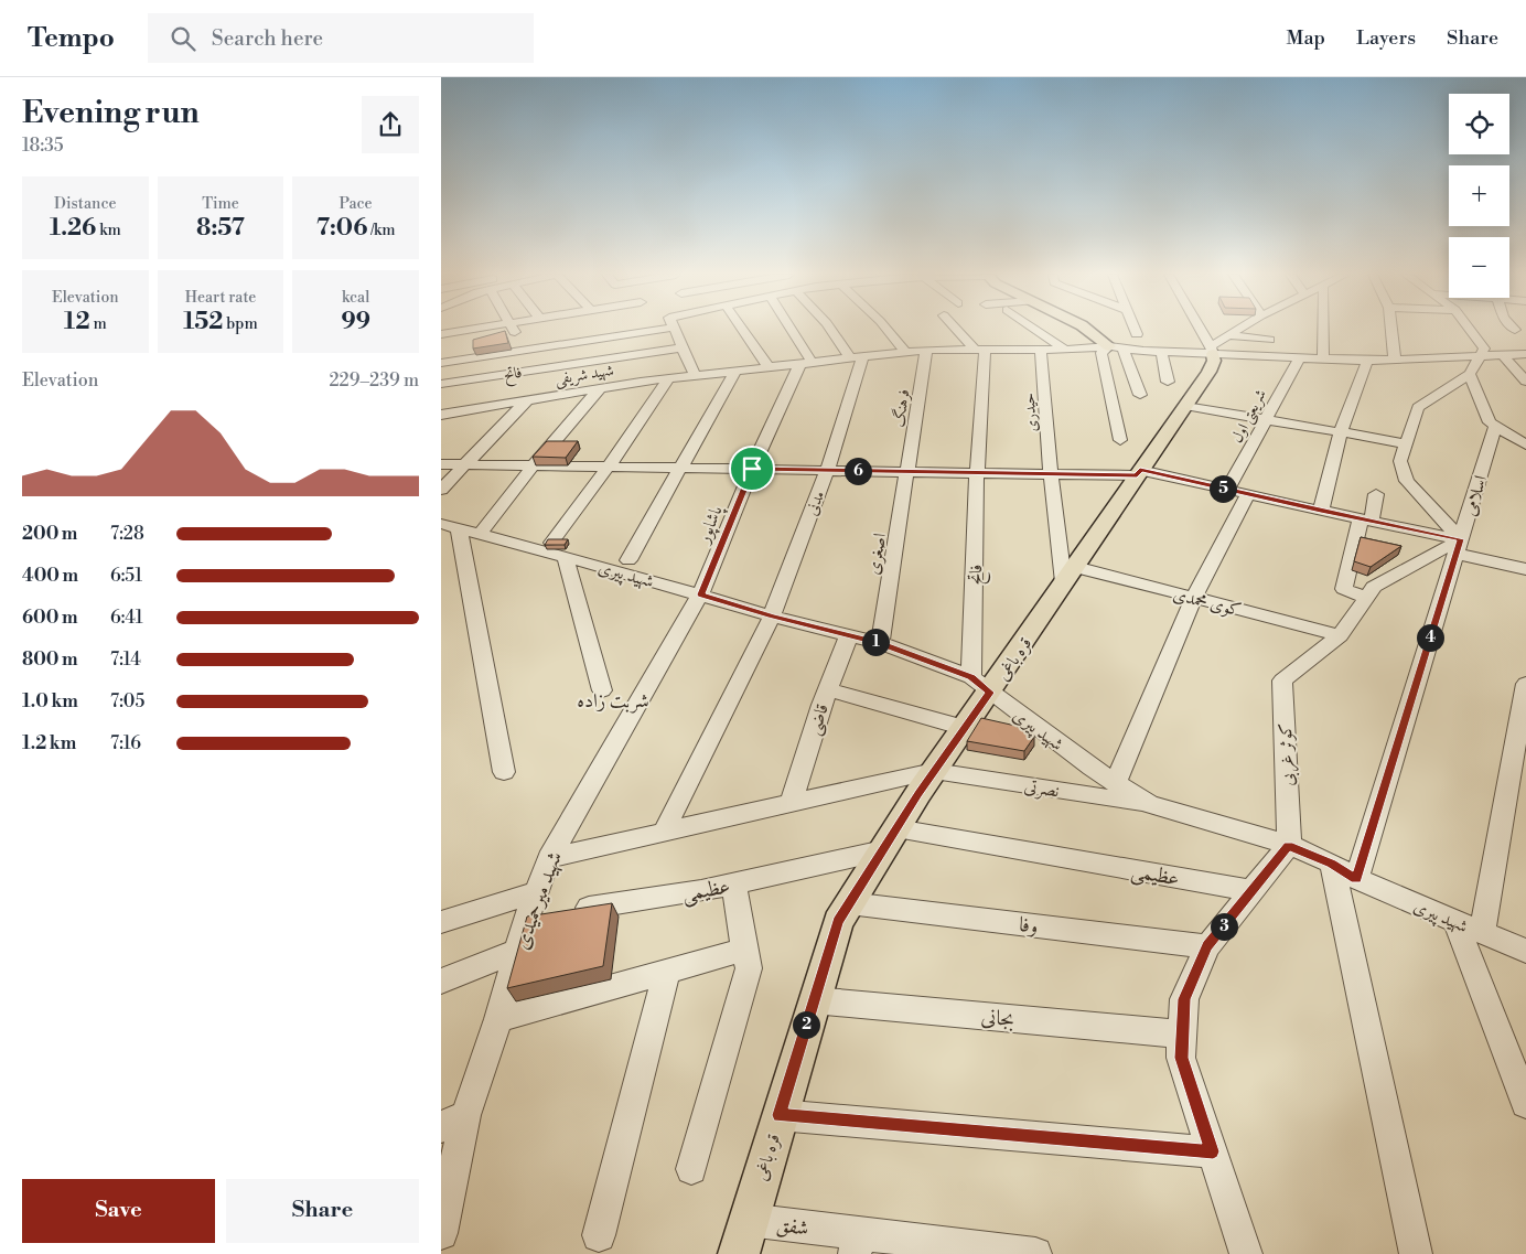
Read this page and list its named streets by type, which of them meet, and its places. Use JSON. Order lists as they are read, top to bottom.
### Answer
{
  "streets": {
    "main road": ["قره باغی"],
    "street": [
      "فاتح",
      "شهید شریفى",
      "فرهنگ",
      "حیدری",
      "شریعتی اول",
      "اسلامی",
      "مدنی",
      "پاشاپور",
      "اصغری",
      "شهید پیری",
      "کوی محمدی",
      "قاضی",
      "کوثر غربی",
      "نصرتی",
      "عظیمی",
      "شهید میرحمیدی",
      "وفا",
      "بجانی",
      "شفق"
    ]
  },
  "crossings": [
    ["فاتح", "شهید شریفى"],
    ["فاتح", "شهید پیری"],
    ["فاتح", "قره باغی"],
    ["شهید شریفى", "فرهنگ"],
    ["شهید شریفى", "حیدری"],
    ["شهید شریفى", "شریعتی اول"],
    ["شهید شریفى", "مدنی"],
    ["شهید شریفى", "پاشاپور"],
    ["شهید شریفى", "قره باغی"],
    ["فرهنگ", "اصغری"],
    ["حیدری", "کوی محمدی"],
    ["حیدری", "قره باغی"],
    ["اسلامی", "شهید پیری"],
    ["اسلامی", "کوثر غربی"],
    ["مدنی", "شهید پیری"],
    ["پاشاپور", "شهید پیری"],
    ["پاشاپور", "شهید میرحمیدی"],
    ["اصغری", "شهید پیری"],
    ["شهید پیری", "قره باغی"],
    ["شهید پیری", "قاضی"],
    ["شهید پیری", "کوثر غربی"],
    ["شهید پیری", "نصرتی"],
    ["شهید پیری", "شهید میرحمیدی"],
    ["کوی محمدی", "قره باغی"],
    ["کوی محمدی", "کوثر غربی"],
    ["قره باغی", "نصرتی"],
    ["قره باغی", "عظیمی"],
    ["قره باغی", "وفا"],
    ["قره باغی", "بجانی"],
    ["قره باغی", "شفق"],
    ["عظیمی", "شهید میرحمیدی"]
  ],
  "districts": ["شربت زاده"],
  "page": {
    "header": "Tempo",
    "search": "Search here",
    "nav": ["Map", "Layers", "Share"],
    "heading": ["Evening run", "18:35"],
    "map_buttons": ["+", "−"],
    "stats": [
      ["Distance", "1.26 km"],
      ["Time", "8:57"],
      ["Pace", "7:06 /km"],
      ["Elevation", "12 m"],
      ["Heart rate", "152 bpm"],
      ["kcal", "99"]
    ],
    "chart": ["Elevation", "229–239 m"],
    "pins": [
      "6",
      "5",
      "4",
      "1",
      "3",
      "2"
    ],
    "list": [
      {
        "name": "200 m",
        "note": "7:28"
      },
      {
        "name": "400 m",
        "note": "6:51"
      },
      {
        "name": "600 m",
        "note": "6:41"
      },
      {
        "name": "800 m",
        "note": "7:14"
      },
      {
        "name": "1.0 km",
        "note": "7:05"
      },
      {
        "name": "1.2 km",
        "note": "7:16"
      }
    ],
    "buttons": ["Save", "Share"]
  }
}
